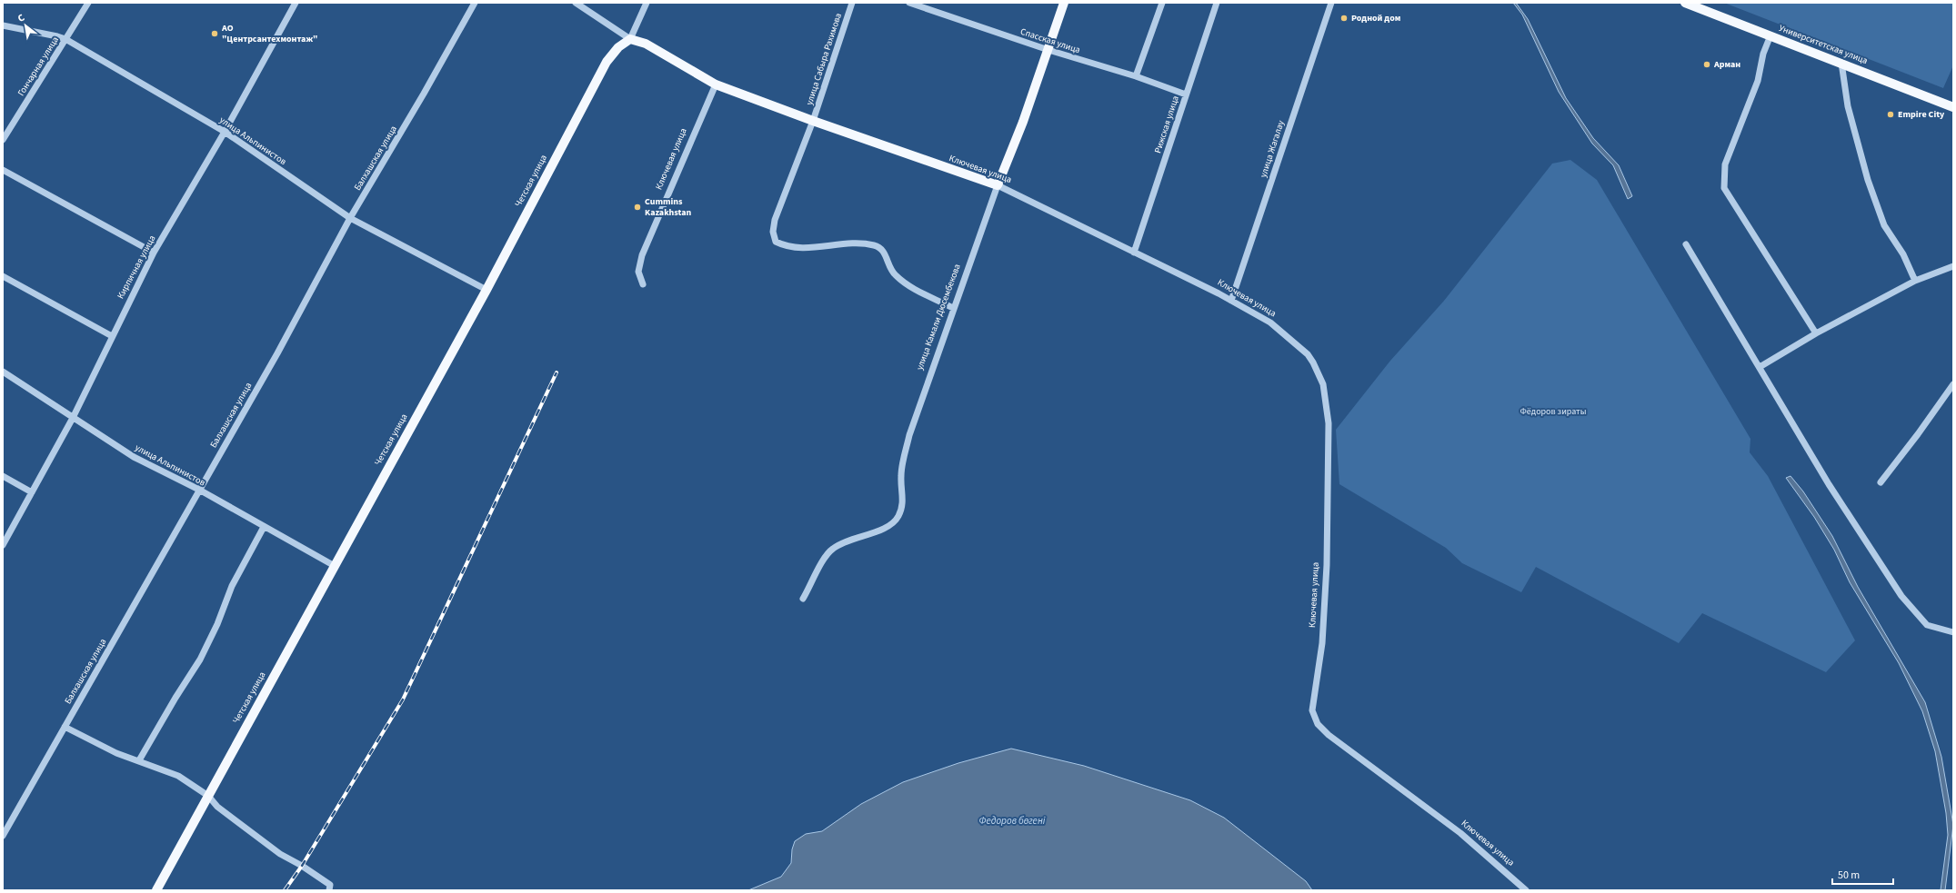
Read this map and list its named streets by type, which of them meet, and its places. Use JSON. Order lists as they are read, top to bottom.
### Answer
{
  "streets": {
    "main road": [
      "Университетская улица",
      "Ключевая улица",
      "Четская улица",
      "улица Камали Дюсембекова"
    ],
    "street": [
      "Спасская улица",
      "улица Сабыра Рахимова",
      "Гончарная улица",
      "Рижская улица",
      "улица Альпинистов",
      "улица Жагалау",
      "Балхашская улица",
      "Кирпичная улица"
    ]
  },
  "crossings": [
    ["Спасская улица", "Рижская улица"],
    ["Спасская улица", "улица Камали Дюсембекова"],
    ["улица Сабыра Рахимова", "Ключевая улица"],
    ["улица Сабыра Рахимова", "улица Камали Дюсембекова"],
    ["Гончарная улица", "улица Альпинистов"],
    ["Рижская улица", "Ключевая улица"],
    ["улица Альпинистов", "Балхашская улица"],
    ["улица Альпинистов", "Четская улица"],
    ["улица Альпинистов", "Кирпичная улица"],
    ["улица Жагалау", "Ключевая улица"],
    ["Ключевая улица", "Четская улица"],
    ["Ключевая улица", "улица Камали Дюсембекова"]
  ],
  "water": ["Федоров бөгені"],
  "parks": ["Фёдоров зираты"],
  "places": [
    "Родной дом",
    "АО \"Центрсантехмонтаж\"",
    "Арман",
    "Empire City",
    "Cummins Kazakhstan"
  ],
  "scale_bar": "50 m",
  "north": "top left"
}
